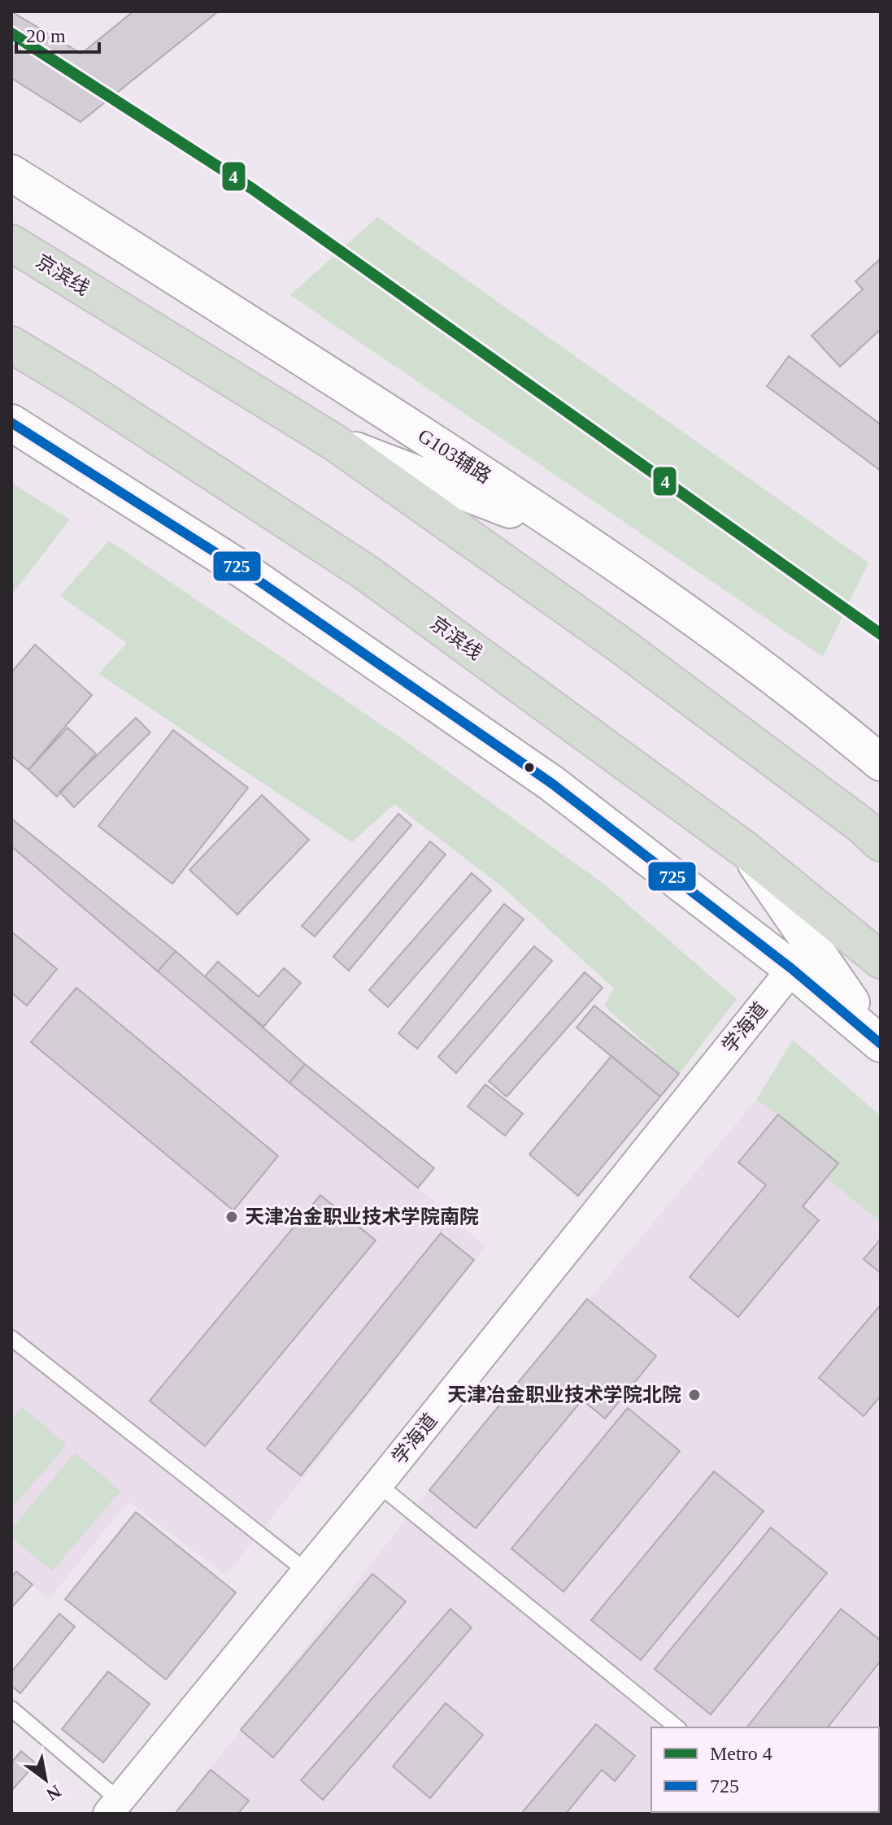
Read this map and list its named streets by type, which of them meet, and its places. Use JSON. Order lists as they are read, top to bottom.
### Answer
{
  "streets": {
    "highway": ["京滨线"],
    "street": ["G103辅路", "学海道"]
  },
  "places": ["天津冶金职业技术学院南院", "天津冶金职业技术学院北院"],
  "lines": ["metro line 4", "transit line 725"],
  "legend": ["Metro 4", "725"],
  "scale_bar": "20 m",
  "north": "bottom right"
}
